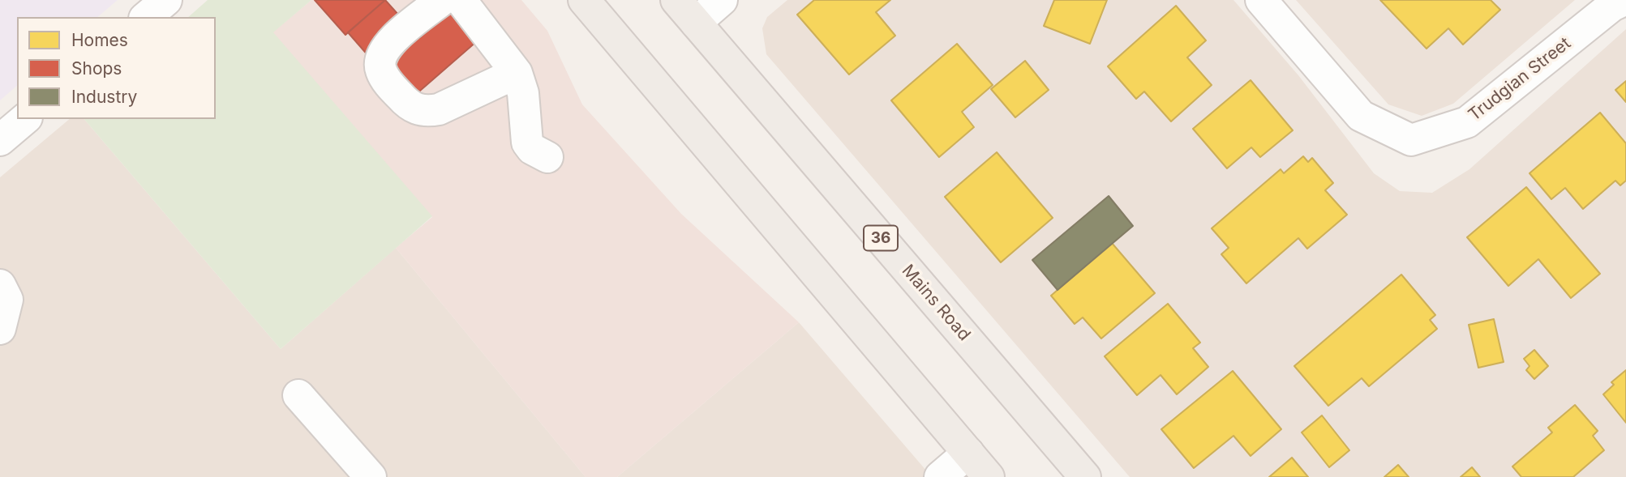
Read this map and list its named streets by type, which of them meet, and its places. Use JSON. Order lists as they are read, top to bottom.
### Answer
{
  "streets": {
    "main road": ["36", "Mains Road"],
    "street": ["Trudgian Street"]
  },
  "legend": ["Homes", "Shops", "Industry"]
}
